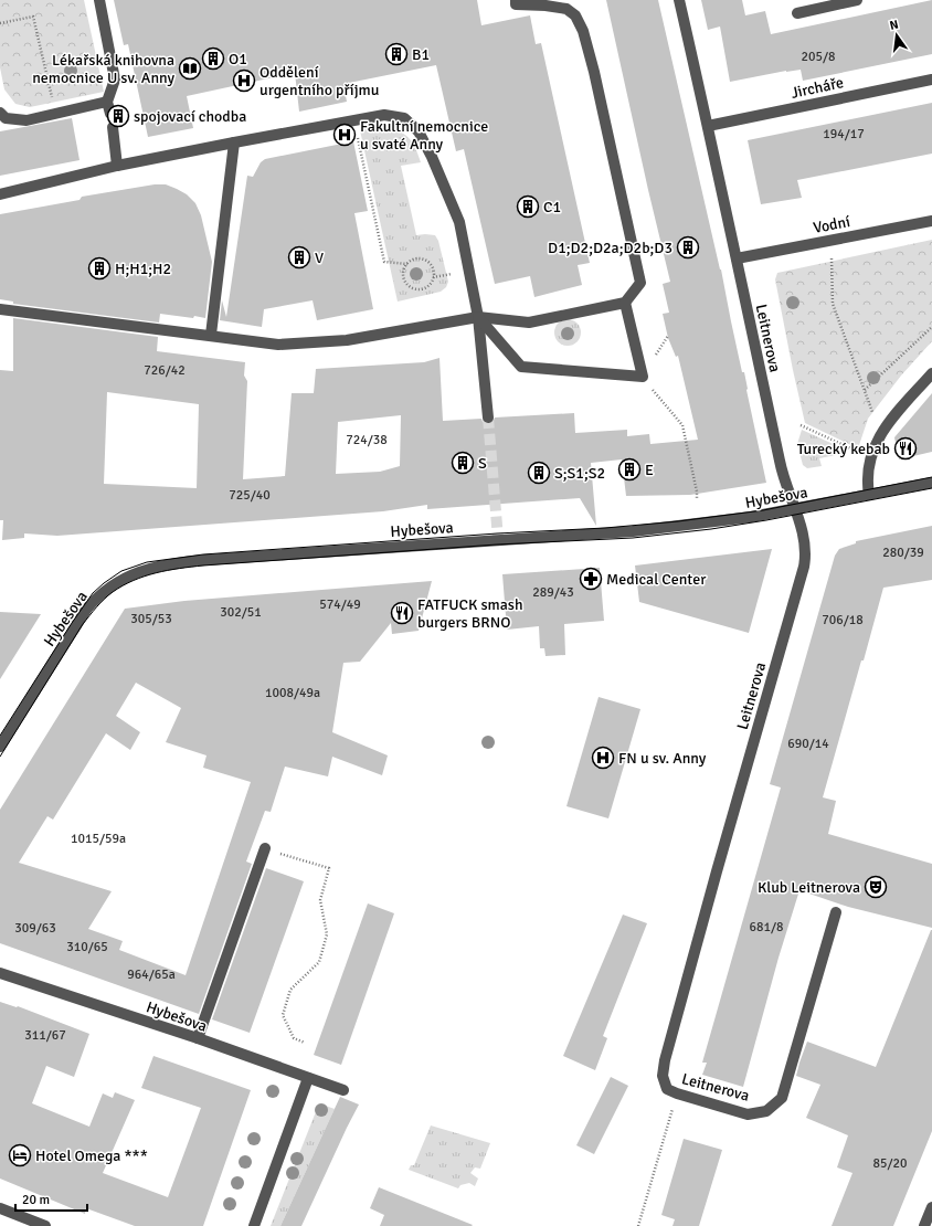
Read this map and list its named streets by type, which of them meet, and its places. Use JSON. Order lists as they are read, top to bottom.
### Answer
{
  "streets": {
    "street": [
      "Jircháře",
      "Vodní",
      "Leitnerova",
      "Hybešova"
    ]
  },
  "crossings": [
    ["Jircháře", "Leitnerova"],
    ["Vodní", "Leitnerova"],
    ["Leitnerova", "Hybešova"]
  ],
  "places": {
    "building": [
      "B1",
      "O1",
      "spojovací chodba",
      "C1",
      "D1;D2;D2a;D2b;D3",
      "V",
      "H;H1;H2",
      "S",
      "E",
      "S;S1;S2"
    ],
    "library": ["Lékařská knihovna nemocnice U sv. Anny"],
    "hospital": ["Oddělení urgentního příjmu", "Fakultní nemocnice u svaté Anny", "FN u sv. Anny"],
    "restaurant": ["Turecký kebab", "FATFUCK smash burgers BRNO"],
    "pharmacy": ["Medical Center"],
    "theatre": ["Klub Leitnerova"],
    "hotel": ["Hotel Omega ***"]
  },
  "house_numbers": [
    "205/8",
    "194/17",
    "726/42",
    "724/38",
    "725/40",
    "280/39",
    "289/43",
    "574/49",
    "302/51",
    "305/53",
    "706/18",
    "1008/49a",
    "690/14",
    "1015/59a",
    "681/8",
    "309/63",
    "310/65",
    "964/65a",
    "311/67",
    "85/20"
  ],
  "scale_bar": "20 m",
  "north": "top"
}
